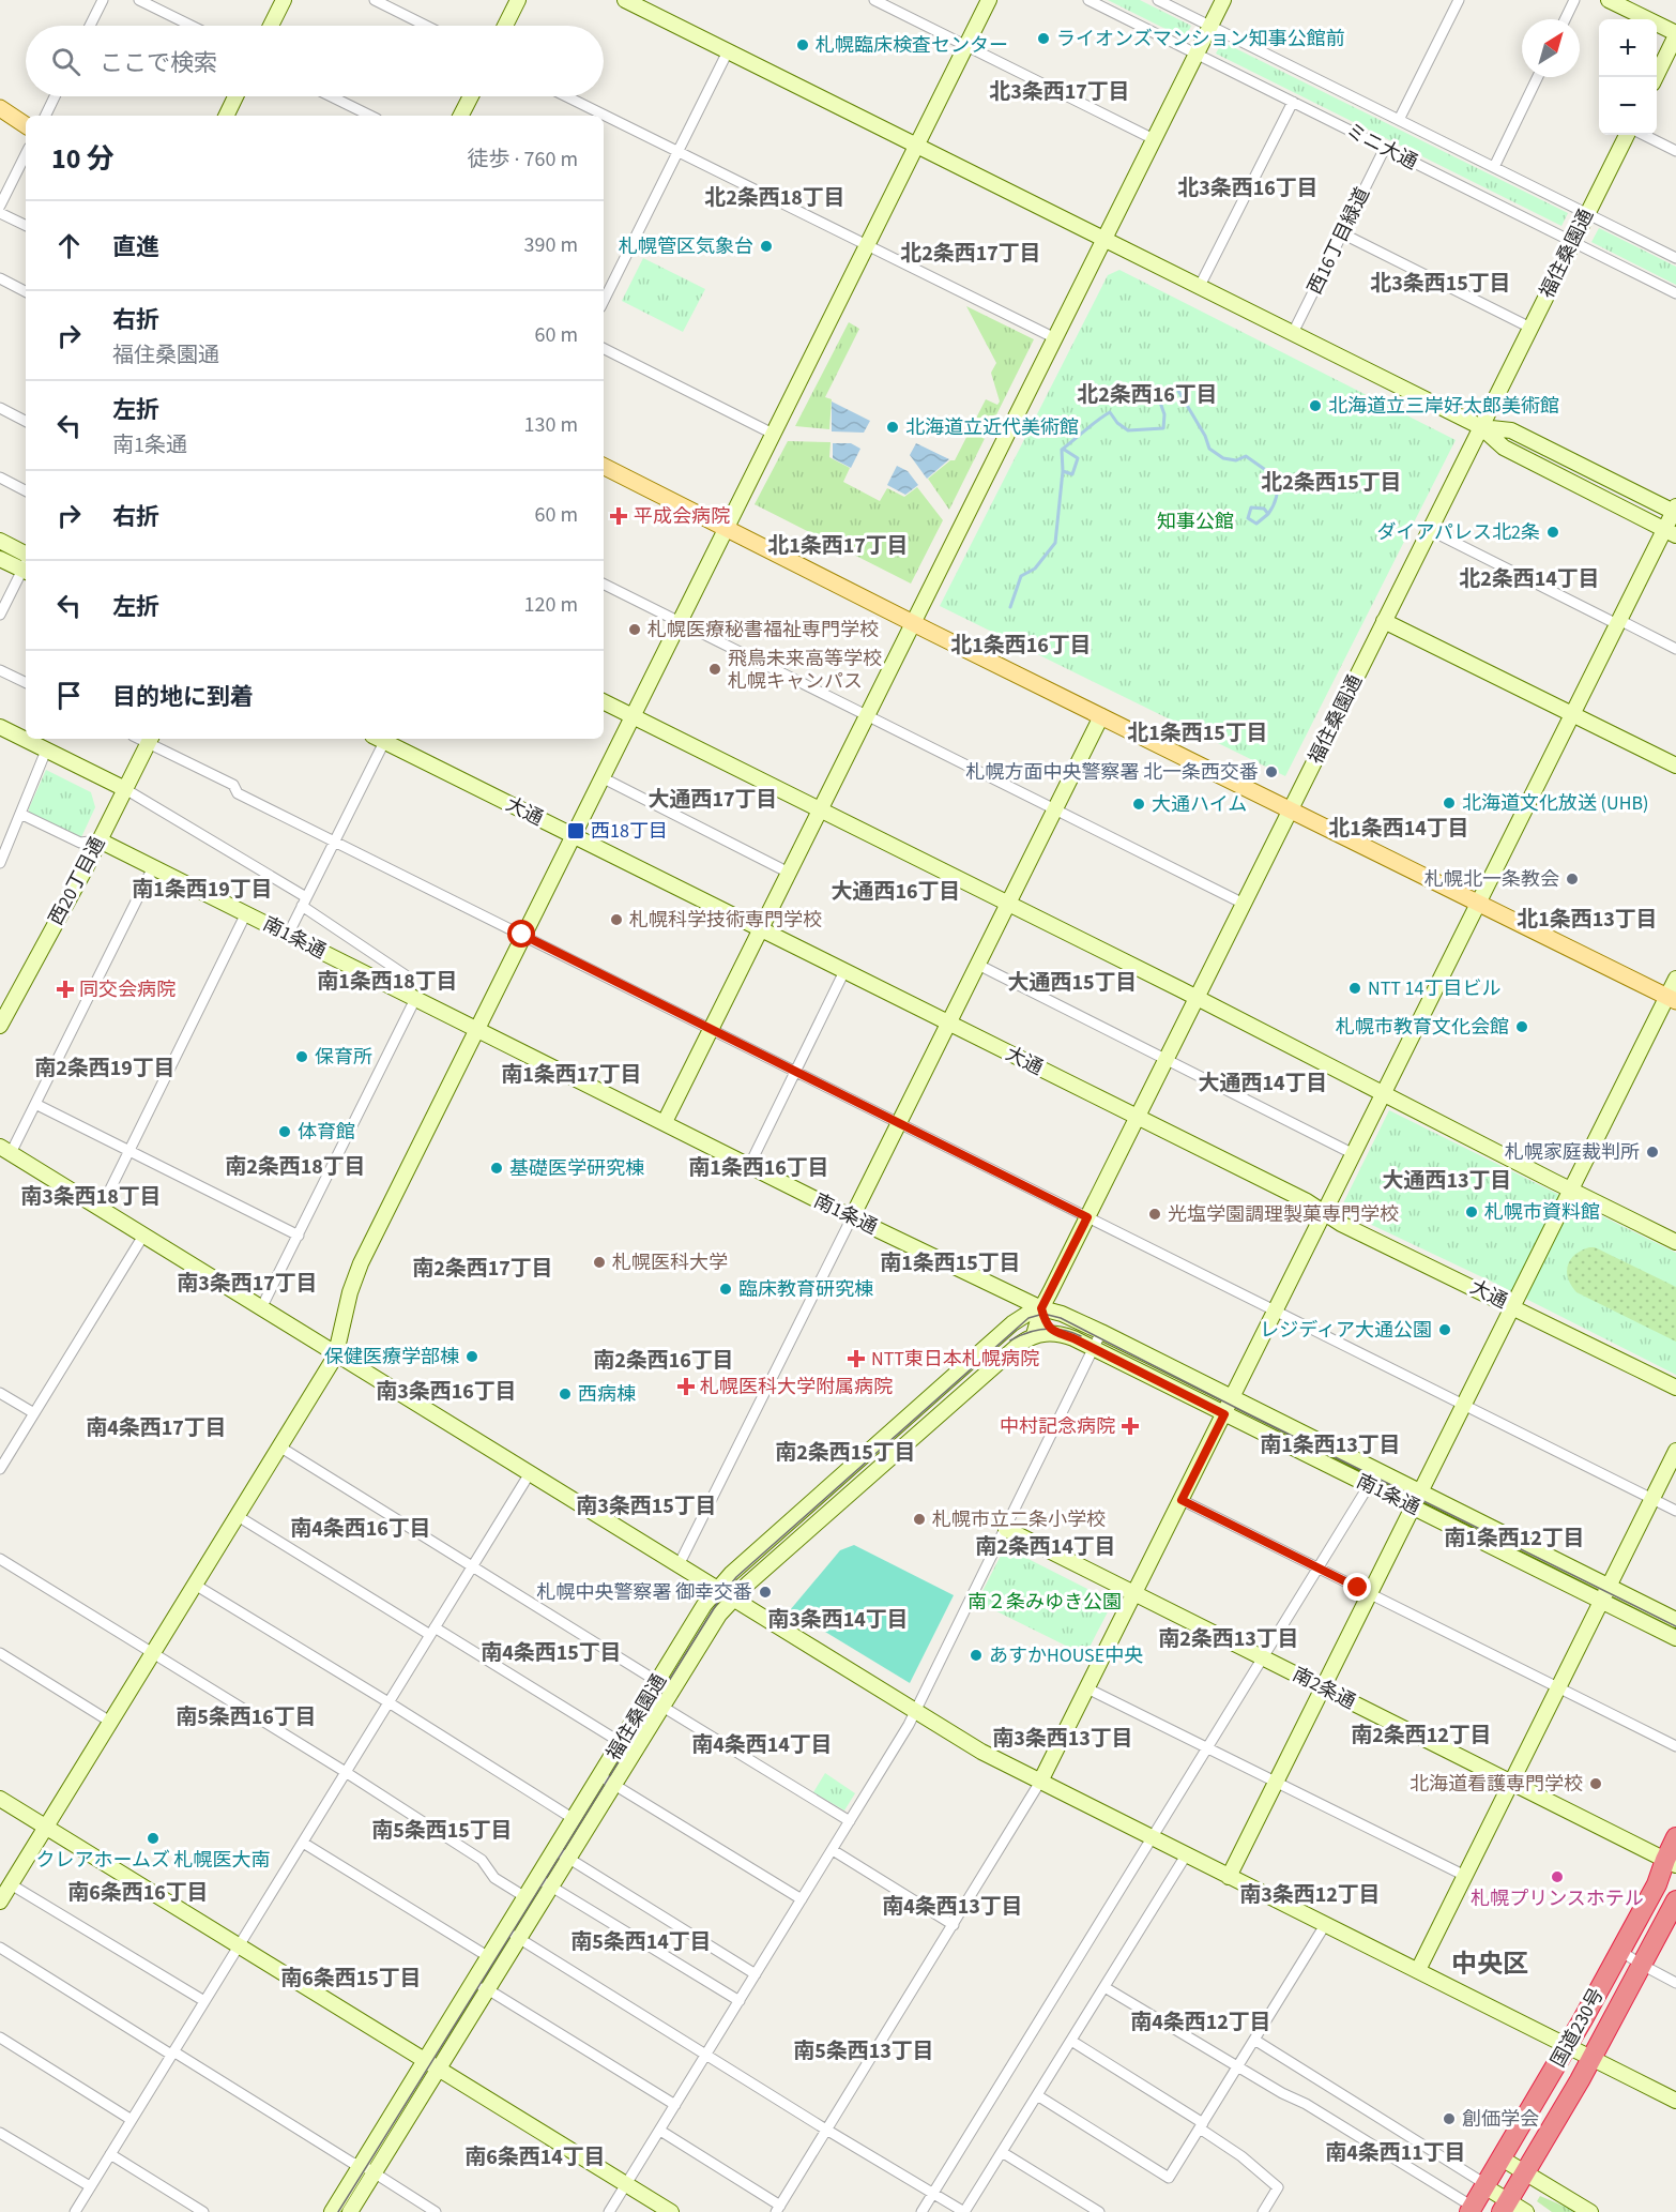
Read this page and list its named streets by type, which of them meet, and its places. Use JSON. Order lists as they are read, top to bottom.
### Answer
{
  "streets": {
    "highway": ["国道230号"],
    "street": [
      "ミニ大通",
      "西16丁目緑道",
      "福住桑園通",
      "大通",
      "西20丁目通",
      "南1条通",
      "南2条通"
    ]
  },
  "crossings": [
    ["ミニ大通", "西16丁目緑道"],
    ["ミニ大通", "福住桑園通"],
    ["福住桑園通", "大通"],
    ["福住桑園通", "南1条通"],
    ["西20丁目通", "南1条通"],
    ["南2条通", "国道230号"]
  ],
  "districts": [
    "北3条西17丁目",
    "北3条西16丁目",
    "北2条西18丁目",
    "北2条西17丁目",
    "北3条西15丁目",
    "北2条西16丁目",
    "北2条西15丁目",
    "北1条西17丁目",
    "北2条西14丁目",
    "北1条西16丁目",
    "北1条西15丁目",
    "大通西17丁目",
    "北1条西14丁目",
    "南1条西19丁目",
    "大通西16丁目",
    "北1条西13丁目",
    "南1条西18丁目",
    "大通西15丁目",
    "南2条西19丁目",
    "南1条西17丁目",
    "大通西14丁目",
    "南2条西18丁目",
    "南1条西16丁目",
    "大通西13丁目",
    "南3条西18丁目",
    "南1条西15丁目",
    "南2条西17丁目",
    "南3条西17丁目",
    "南2条西16丁目",
    "南3条西16丁目",
    "南4条西17丁目",
    "南1条西13丁目",
    "南2条西15丁目",
    "南3条西15丁目",
    "南4条西16丁目",
    "南1条西12丁目",
    "南2条西14丁目",
    "南3条西14丁目",
    "南2条西13丁目",
    "南4条西15丁目",
    "南5条西16丁目",
    "南2条西12丁目",
    "南3条西13丁目",
    "南4条西14丁目",
    "南5条西15丁目",
    "南6条西16丁目",
    "南3条西12丁目",
    "南4条西13丁目",
    "南5条西14丁目",
    "中央区",
    "南6条西15丁目",
    "南4条西12丁目",
    "南5条西13丁目",
    "南4条西11丁目",
    "南6条西14丁目"
  ],
  "parks": ["知事公館", "南２条みゆき公園"],
  "places": {
    "other": [
      "ライオンズマンション知事公館前",
      "札幌臨床検査センター",
      "札幌管区気象台",
      "北海道立三岸好太郎美術館",
      "北海道立近代美術館",
      "ダイアパレス北2条",
      "札幌医療秘書福祉専門学校",
      "飛鳥未来高等学校 札幌キャンパス",
      "札幌方面中央警察署 北一条西交番",
      "北海道文化放送 (UHB)",
      "大通ハイム",
      "札幌北一条教会",
      "札幌科学技術専門学校",
      "NTT 14丁目ビル",
      "札幌市教育文化会館",
      "保育所",
      "体育館",
      "札幌家庭裁判所",
      "基礎医学研究棟",
      "札幌市資料館",
      "光塩学園調理製菓専門学校",
      "札幌医科大学",
      "臨床教育研究棟",
      "レジディア大通公園",
      "保健医療学部棟",
      "西病棟",
      "札幌市立二条小学校",
      "札幌中央警察署 御幸交番",
      "あすかHOUSE中央",
      "北海道看護専門学校",
      "クレアホームズ 札幌医大南",
      "札幌プリンスホテル",
      "創価学会"
    ],
    "health": [
      "平成会病院",
      "同交会病院",
      "NTT東日本札幌病院",
      "札幌医科大学附属病院",
      "中村記念病院"
    ],
    "transit": ["西18丁目"]
  },
  "north": "top right",
  "page": {
    "map_buttons": ["+", "−"],
    "search": "ここで検索",
    "heading": ["10 分", "徒歩 · 760 m"],
    "list": [
      ["直進", "390 m"],
      ["右折", "福住桑園通", "60 m"],
      ["左折", "南1条通", "130 m"],
      ["右折", "60 m"],
      ["左折", "120 m"],
      "目的地に到着"
    ]
  }
}
